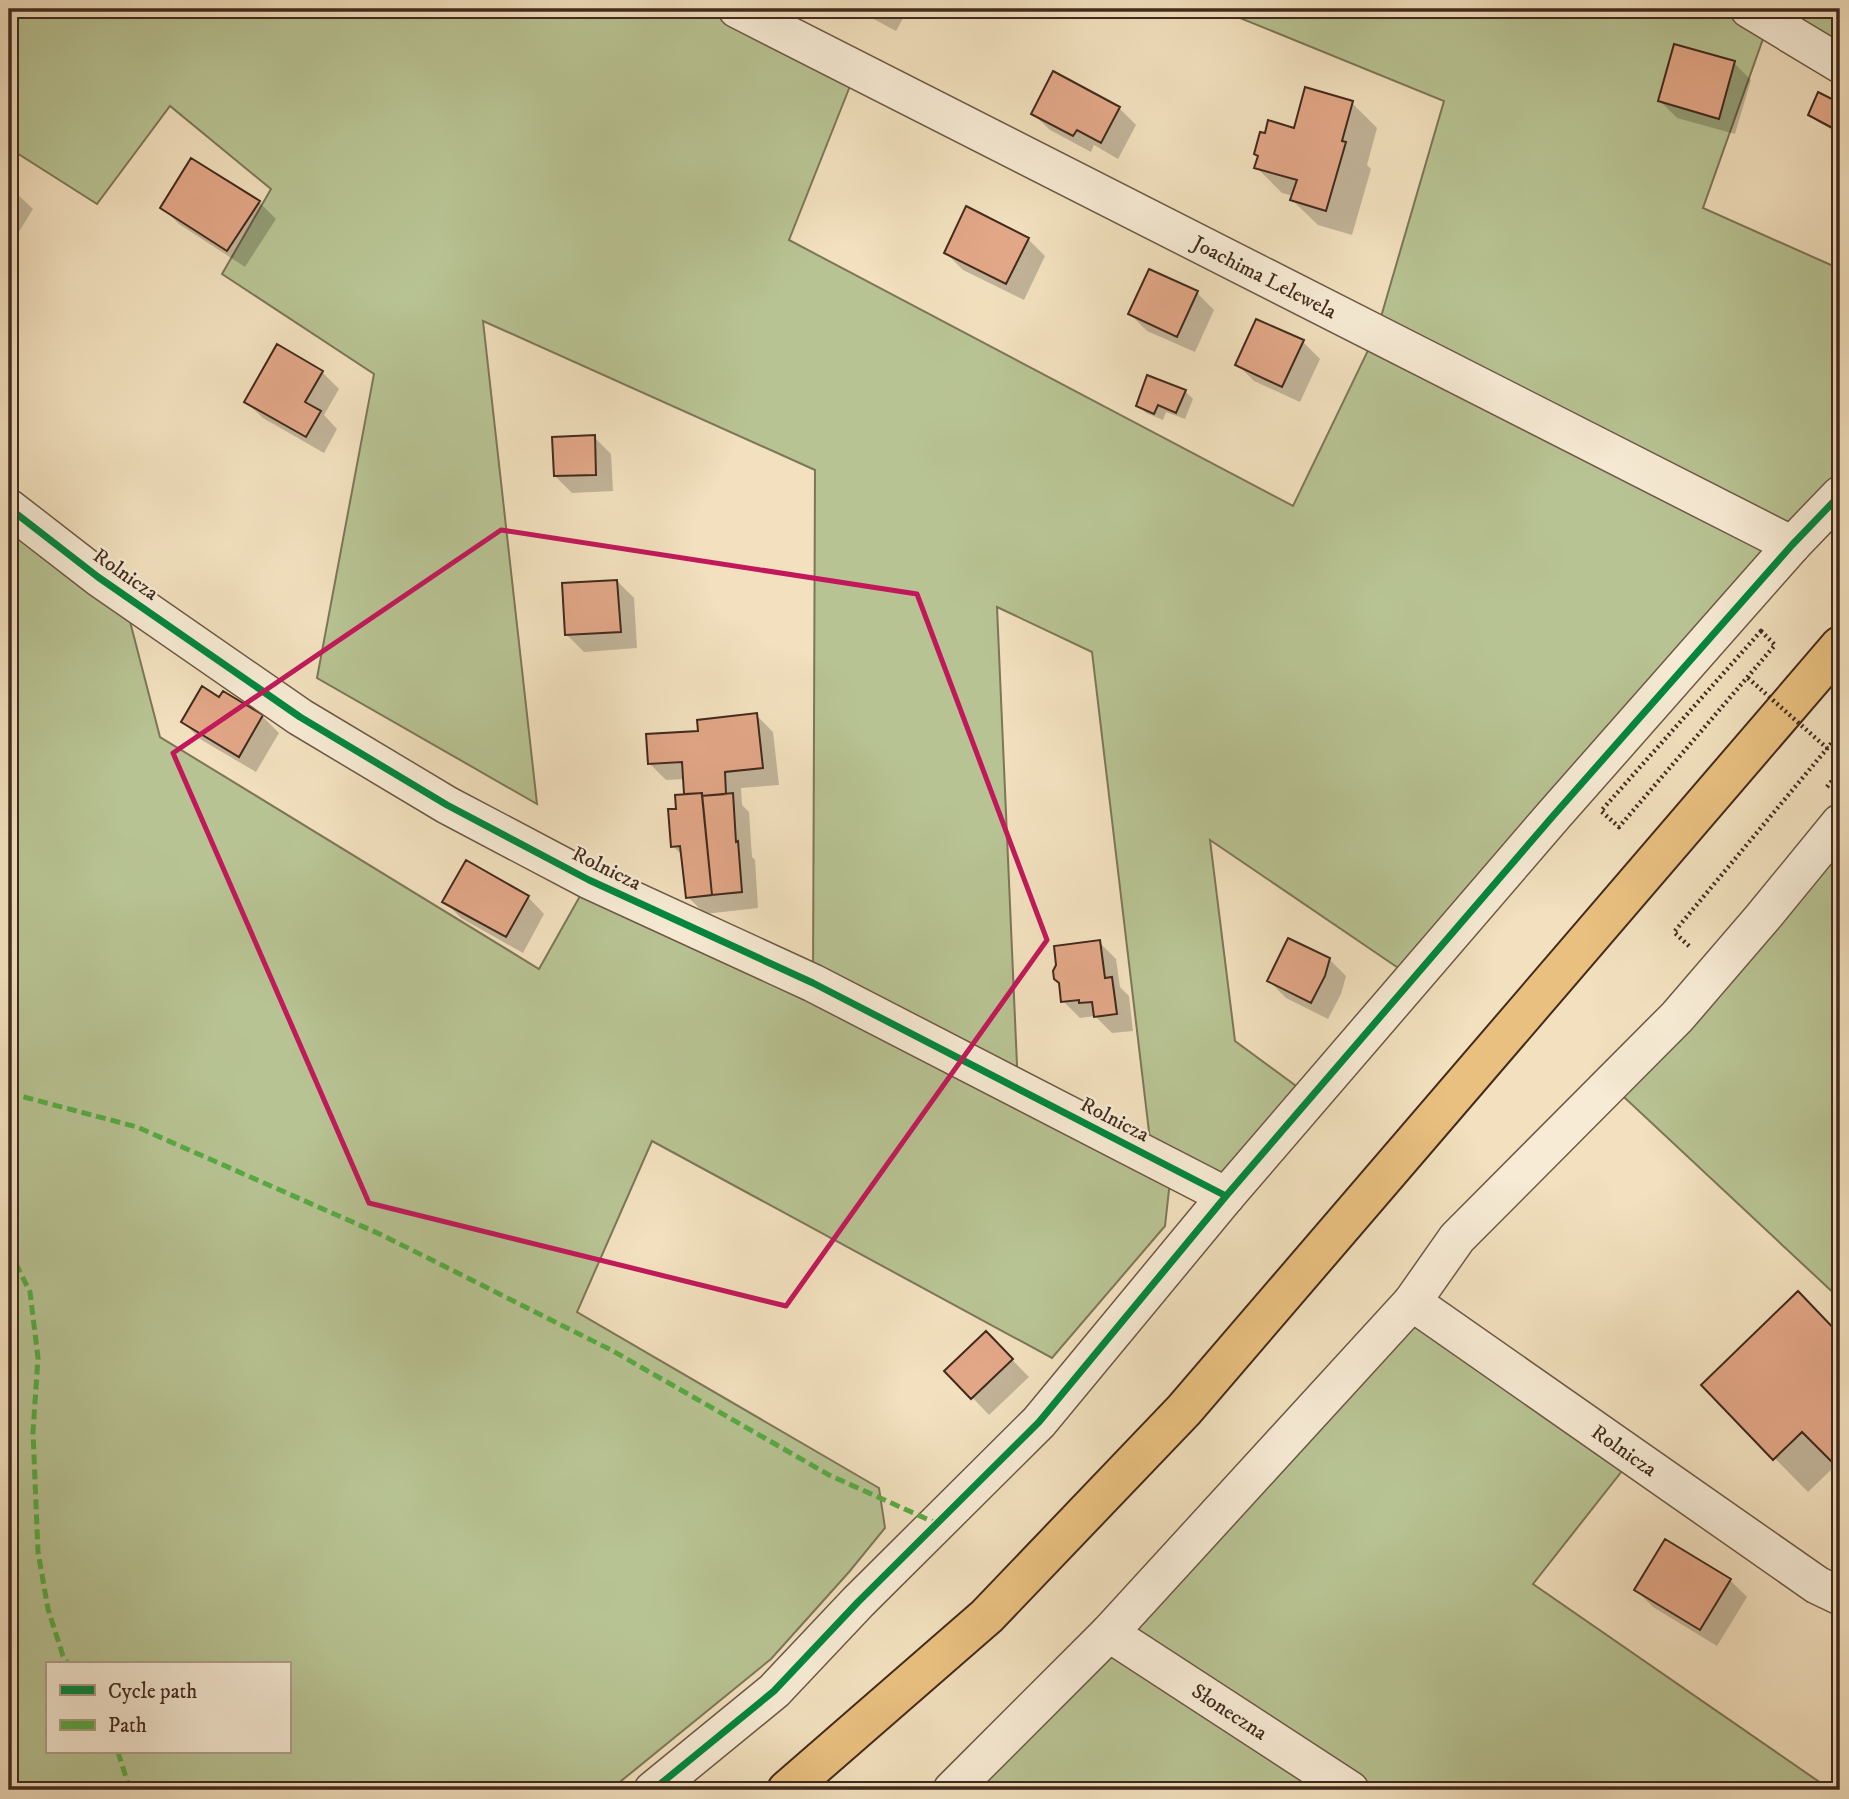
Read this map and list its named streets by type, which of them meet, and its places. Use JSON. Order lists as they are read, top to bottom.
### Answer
{
  "streets": {
    "street": ["Joachima Lelewela", "Rolnicza", "Słoneczna"]
  },
  "legend": ["Cycle path", "Path"]
}
